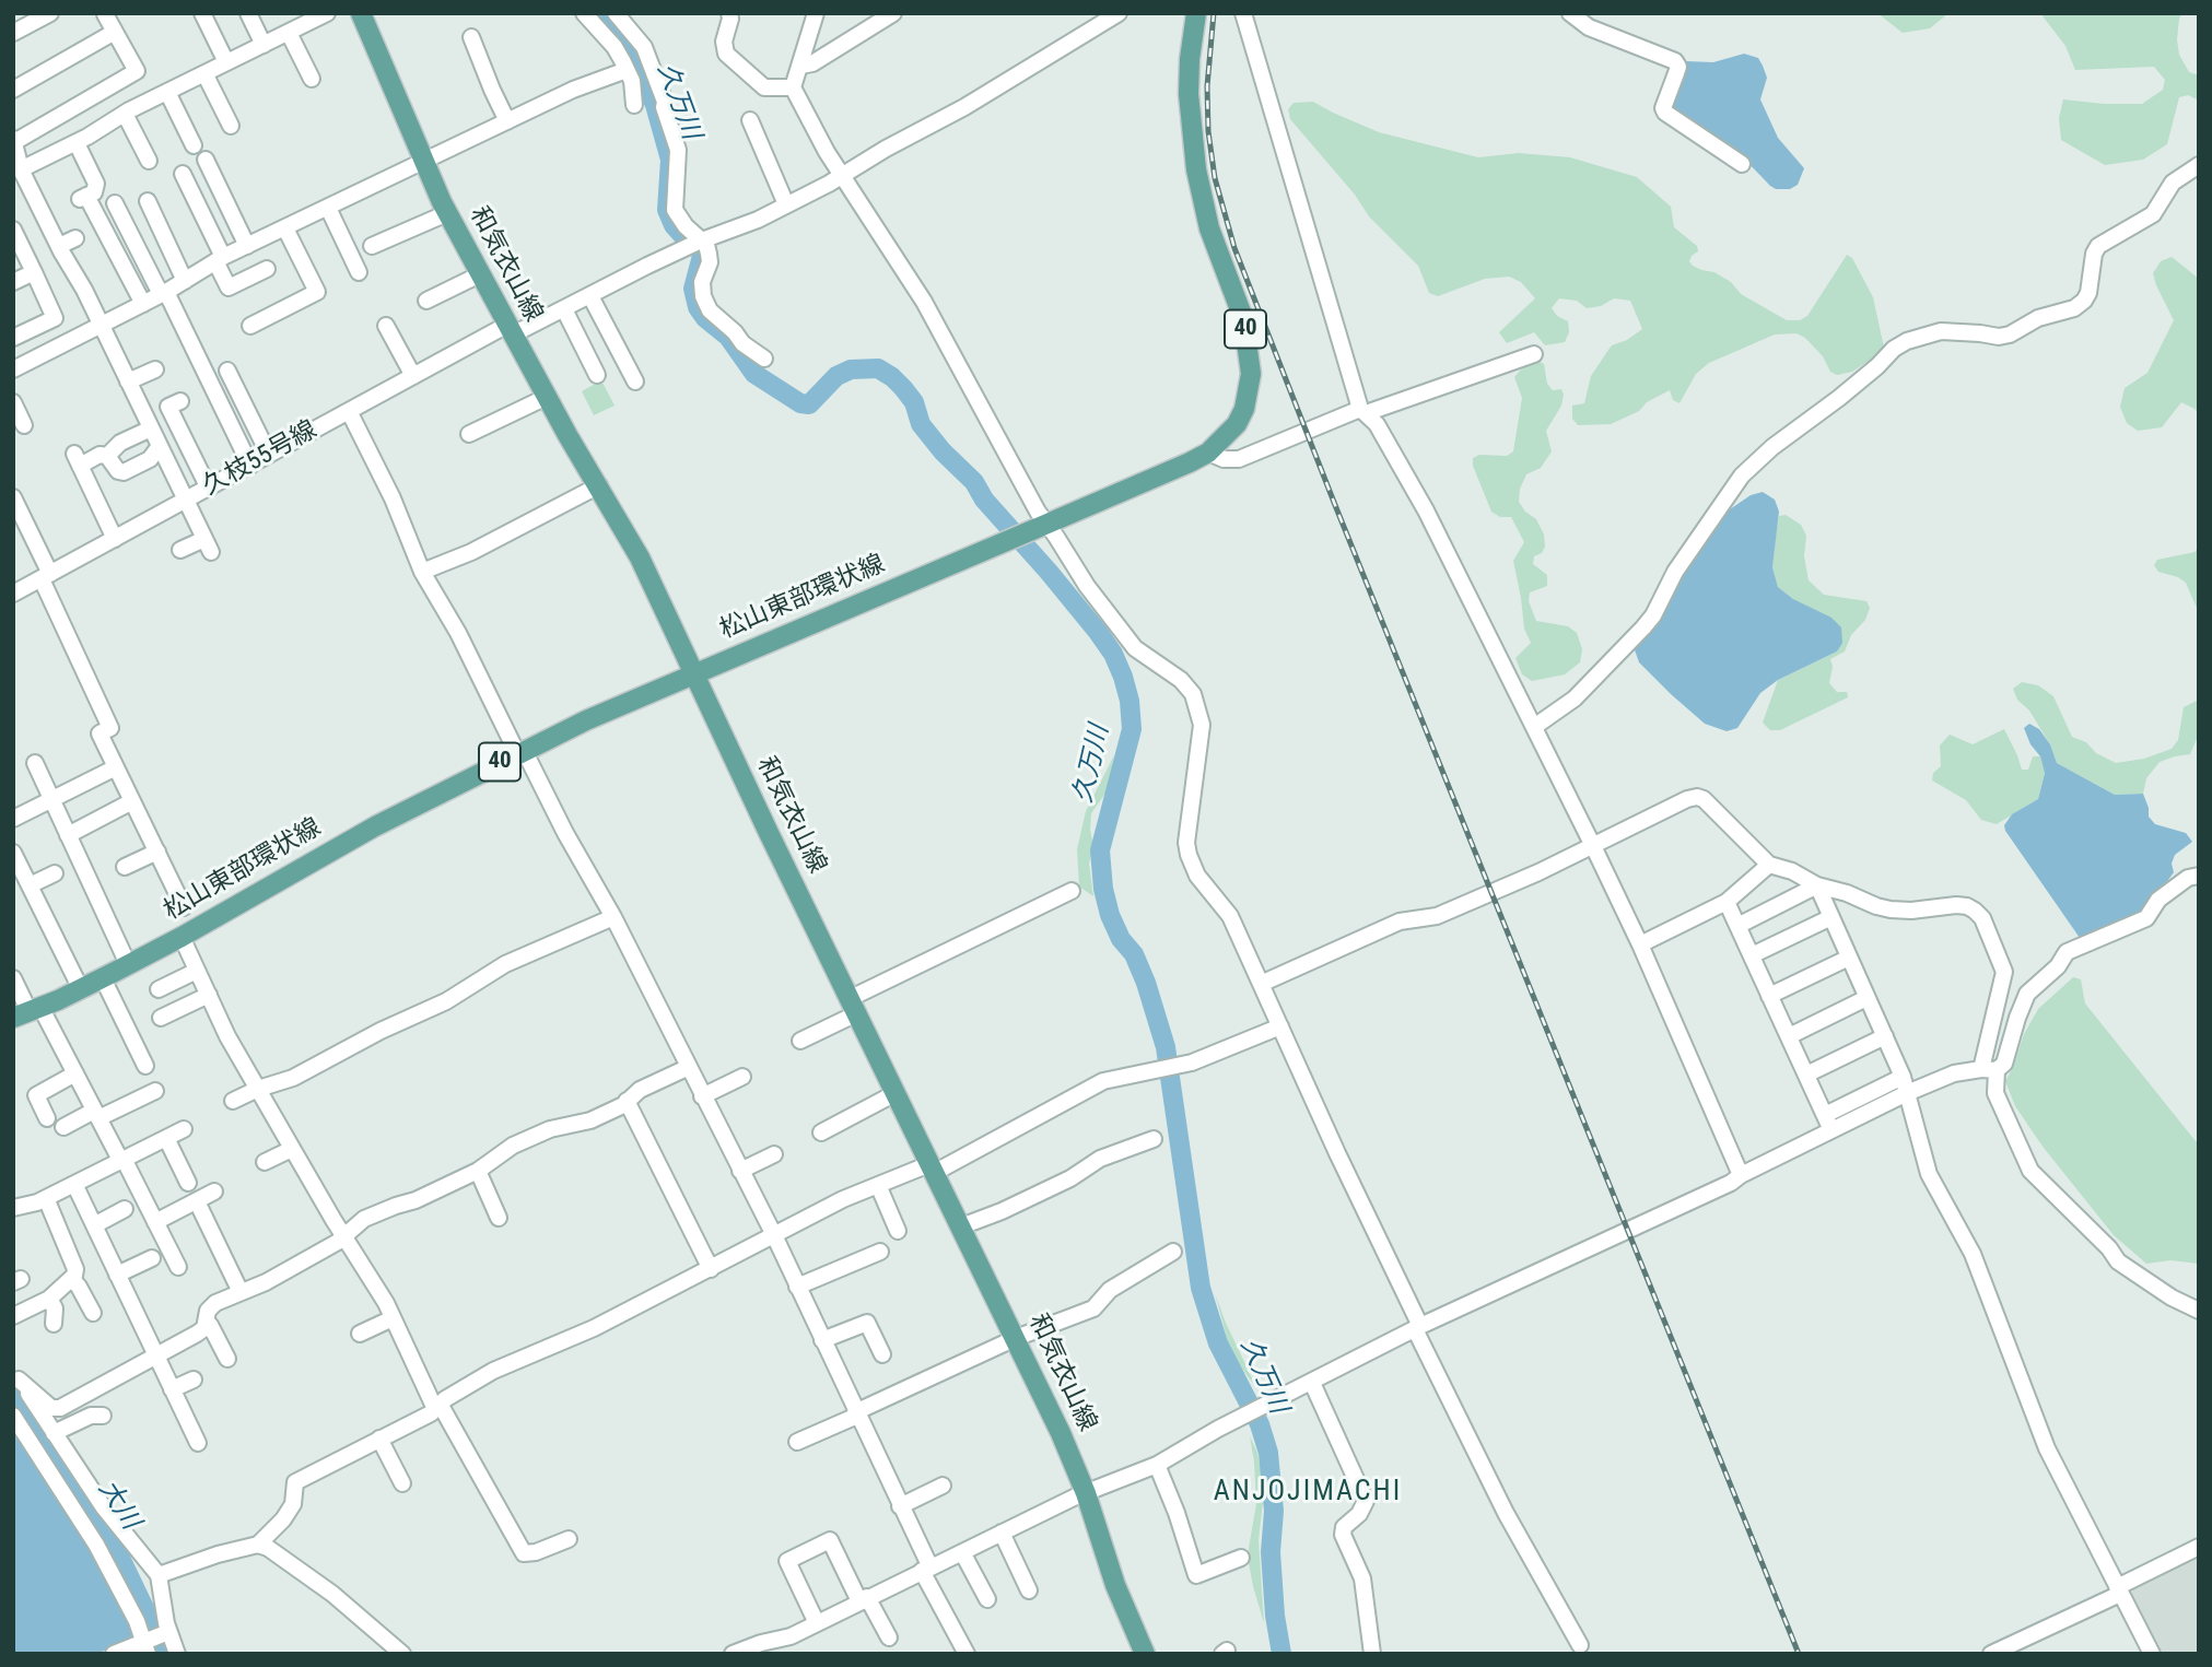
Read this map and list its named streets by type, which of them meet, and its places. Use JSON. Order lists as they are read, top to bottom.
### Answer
{
  "streets": {
    "main road": ["和気衣山線", "40", "松山東部環状線"],
    "street": ["久枝55号線"]
  },
  "crossings": [
    ["和気衣山線", "久枝55号線"],
    ["和気衣山線", "松山東部環状線"]
  ],
  "districts": ["ANJOJIMACHI"],
  "water": ["久万川", "大川"]
}
